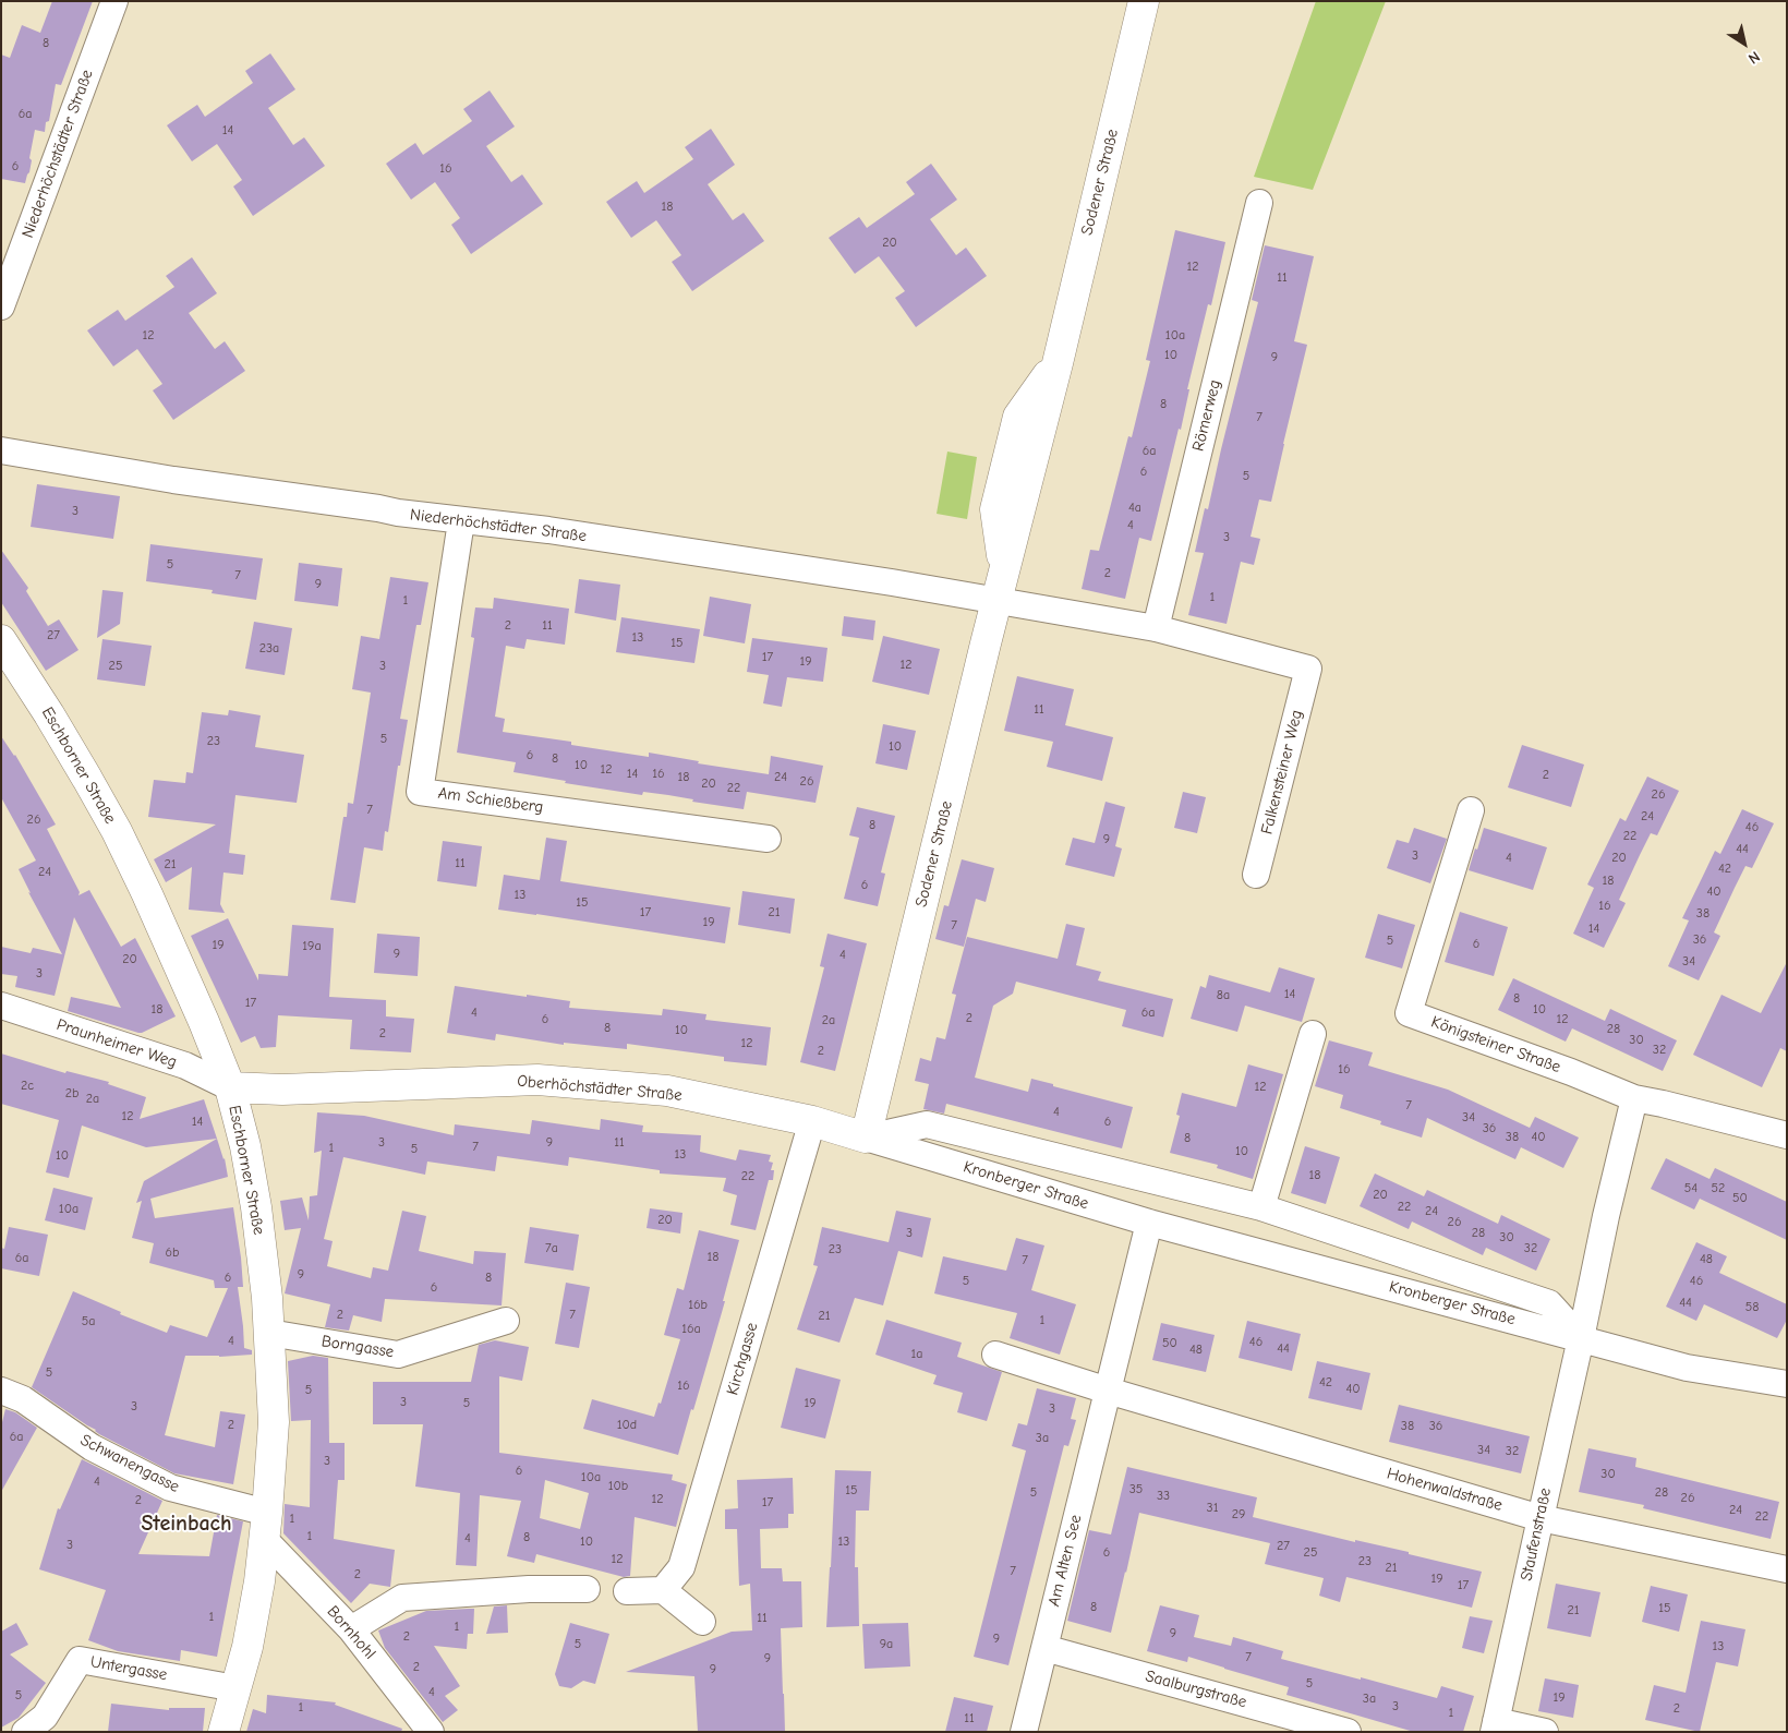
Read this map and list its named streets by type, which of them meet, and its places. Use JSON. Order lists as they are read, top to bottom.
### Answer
{
  "streets": {
    "main road": ["Sodener Straße", "Eschborner Straße", "Oberhöchstädter Straße"],
    "street": [
      "Niederhöchstädter Straße",
      "Römerweg",
      "Falkensteiner Weg",
      "Am Schießberg",
      "Praunheimer Weg",
      "Königsteiner Straße",
      "Kronberger Straße",
      "Borngasse",
      "Kirchgasse",
      "Schwanengasse",
      "Hohenwaldstraße",
      "Staufenstraße",
      "Am Alten See",
      "Bornhohl",
      "Untergasse",
      "Saalburgstraße"
    ]
  },
  "crossings": [
    ["Niederhöchstädter Straße", "Sodener Straße"],
    ["Niederhöchstädter Straße", "Römerweg"],
    ["Niederhöchstädter Straße", "Falkensteiner Weg"],
    ["Niederhöchstädter Straße", "Am Schießberg"],
    ["Sodener Straße", "Oberhöchstädter Straße"],
    ["Sodener Straße", "Kronberger Straße"],
    ["Eschborner Straße", "Praunheimer Weg"],
    ["Eschborner Straße", "Oberhöchstädter Straße"],
    ["Eschborner Straße", "Borngasse"],
    ["Eschborner Straße", "Schwanengasse"],
    ["Eschborner Straße", "Bornhohl"],
    ["Eschborner Straße", "Untergasse"],
    ["Praunheimer Weg", "Oberhöchstädter Straße"],
    ["Oberhöchstädter Straße", "Kronberger Straße"],
    ["Oberhöchstädter Straße", "Kirchgasse"],
    ["Kronberger Straße", "Staufenstraße"],
    ["Kronberger Straße", "Am Alten See"],
    ["Schwanengasse", "Bornhohl"],
    ["Hohenwaldstraße", "Staufenstraße"],
    ["Hohenwaldstraße", "Am Alten See"],
    ["Am Alten See", "Saalburgstraße"]
  ],
  "districts": ["Steinbach"],
  "house_numbers": [
    "8",
    "6a",
    "14",
    "6",
    "16",
    "18",
    "20",
    "12",
    "11",
    "12",
    "10a",
    "10",
    "9",
    "8",
    "7",
    "6a",
    "6",
    "5",
    "4a",
    "3",
    "4",
    "3",
    "5",
    "2",
    "7",
    "9",
    "1",
    "1",
    "2",
    "11",
    "27",
    "13",
    "15",
    "23a",
    "17",
    "19",
    "12",
    "25",
    "3",
    "11",
    "5",
    "23",
    "10",
    "6",
    "8",
    "10",
    "12",
    "14",
    "16",
    "2",
    "18",
    "24",
    "26",
    "20",
    "22",
    "26",
    "7",
    "24",
    "26",
    "8",
    "46",
    "22",
    "9",
    "44",
    "3",
    "4",
    "20",
    "11",
    "21",
    "42",
    "24",
    "18",
    "6",
    "40",
    "13",
    "15",
    "16",
    "17",
    "21",
    "38",
    "19",
    "7",
    "14",
    "36",
    "5",
    "6",
    "19",
    "19a",
    "9",
    "4",
    "20",
    "34",
    "3",
    "14",
    "8a",
    "8",
    "17",
    "18",
    "10",
    "4",
    "6a",
    "2",
    "6",
    "12",
    "2a",
    "8",
    "28",
    "10",
    "2",
    "30",
    "12",
    "32",
    "2",
    "16",
    "2c",
    "12",
    "2b",
    "2a",
    "7",
    "4",
    "12",
    "34",
    "14",
    "6",
    "36",
    "38",
    "40",
    "8",
    "3",
    "9",
    "11",
    "7",
    "1",
    "5",
    "10",
    "13",
    "10",
    "18",
    "22",
    "54",
    "52",
    "20",
    "50",
    "22",
    "10a",
    "24",
    "20",
    "26",
    "3",
    "28",
    "30",
    "7a",
    "32",
    "23",
    "6b",
    "18",
    "6a",
    "48",
    "7",
    "9",
    "6",
    "8",
    "5",
    "46",
    "6",
    "44",
    "16b",
    "58",
    "2",
    "7",
    "21",
    "1",
    "5a",
    "16a",
    "4",
    "46",
    "50",
    "44",
    "48",
    "1a",
    "5",
    "42",
    "16",
    "40",
    "5",
    "3",
    "5",
    "19",
    "3",
    "3",
    "2",
    "10d",
    "38",
    "36",
    "6a",
    "3a",
    "34",
    "32",
    "3",
    "6",
    "30",
    "10a",
    "4",
    "10b",
    "35",
    "15",
    "5",
    "28",
    "33",
    "26",
    "12",
    "2",
    "17",
    "31",
    "24",
    "29",
    "22",
    "1",
    "1",
    "8",
    "4",
    "10",
    "13",
    "3",
    "27",
    "6",
    "25",
    "12",
    "23",
    "21",
    "7",
    "2",
    "19",
    "17",
    "8",
    "15",
    "21",
    "1",
    "11",
    "1",
    "9",
    "2",
    "9",
    "5",
    "9a",
    "13",
    "7",
    "9",
    "2",
    "9",
    "5",
    "4",
    "5",
    "19",
    "3a",
    "3",
    "1",
    "2",
    "1",
    "11"
  ],
  "north": "bottom right"
}
